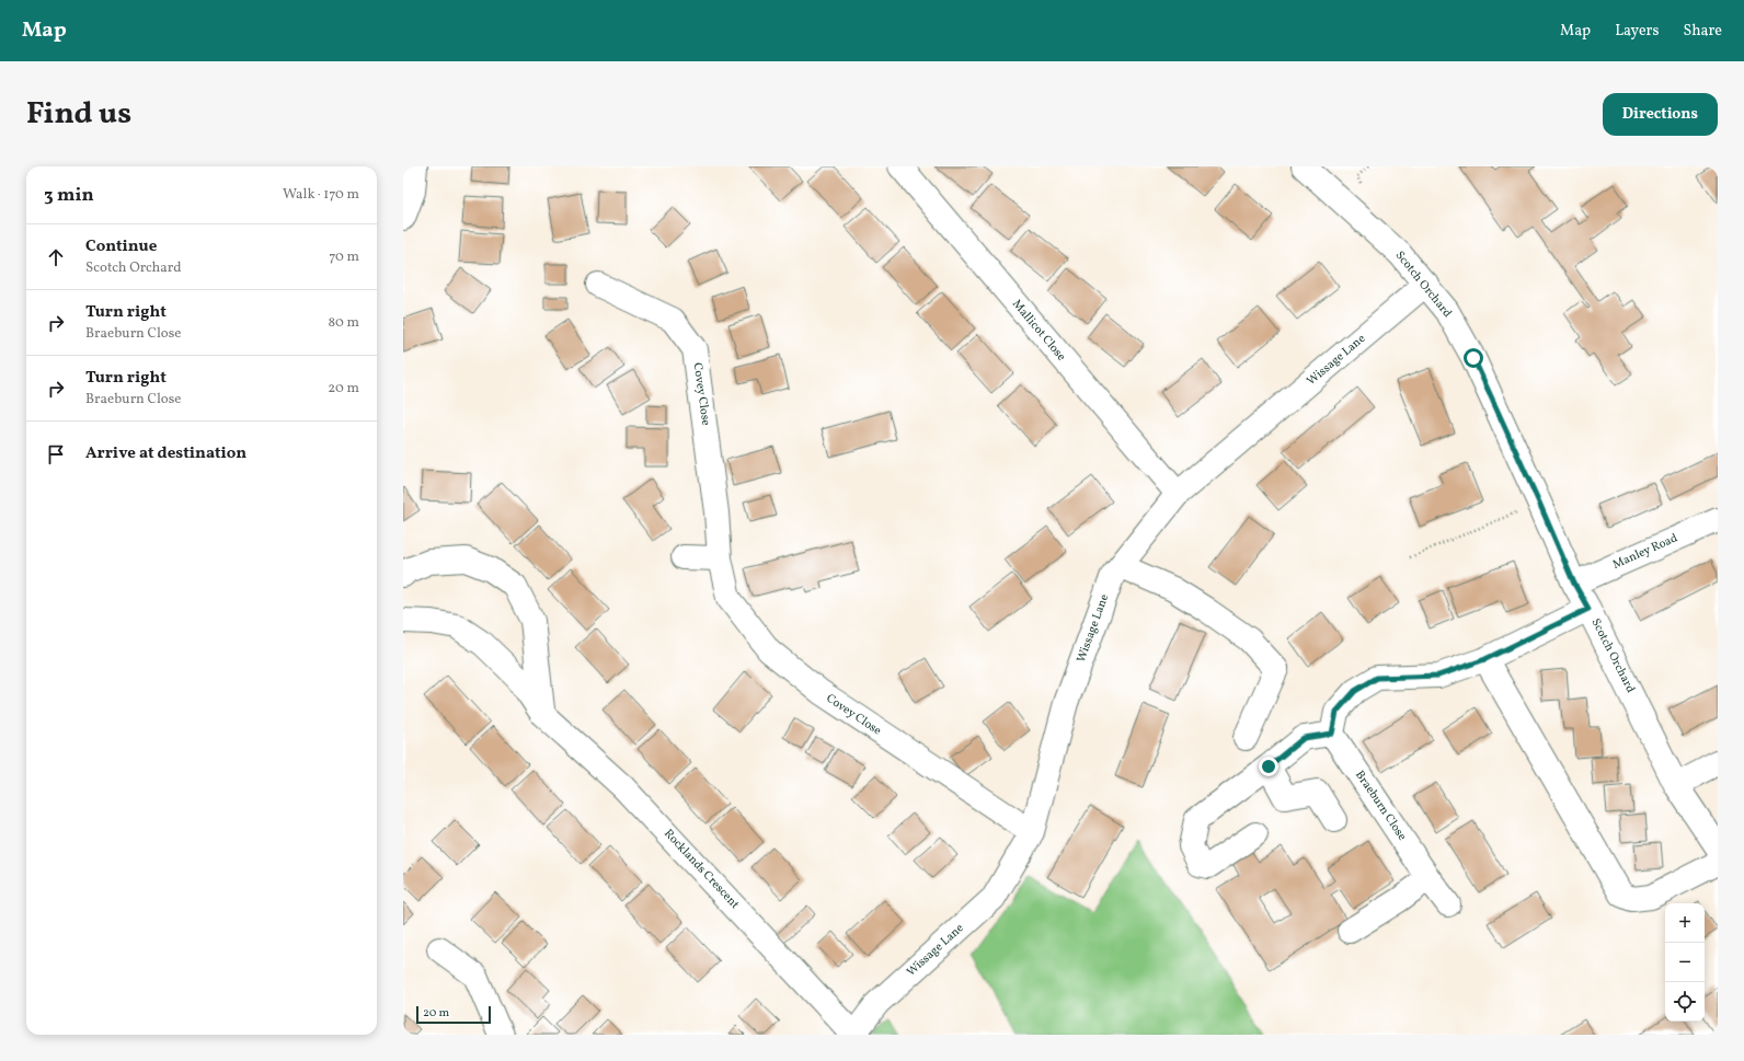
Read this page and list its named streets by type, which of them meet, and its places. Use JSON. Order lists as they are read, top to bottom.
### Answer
{
  "streets": {
    "street": [
      "Scotch Orchard",
      "Mallicot Close",
      "Wissage Lane",
      "Covey Close",
      "Manley Road",
      "Braeburn Close",
      "Rocklands Crescent"
    ]
  },
  "crossings": [
    ["Scotch Orchard", "Wissage Lane"],
    ["Scotch Orchard", "Manley Road"],
    ["Mallicot Close", "Wissage Lane"],
    ["Wissage Lane", "Covey Close"]
  ],
  "scale_bar": "20 m",
  "page": {
    "header": "Map",
    "nav": ["Map", "Layers", "Share"],
    "title": "Find us",
    "buttons": "Directions",
    "heading": ["3 min", "Walk · 170 m"],
    "list": [
      ["Continue", "Scotch Orchard", "70 m"],
      ["Turn right", "Braeburn Close", "80 m"],
      ["Turn right", "Braeburn Close", "20 m"],
      "Arrive at destination"
    ],
    "map_buttons": ["+", "−"],
    "scale": "20 m"
  }
}
